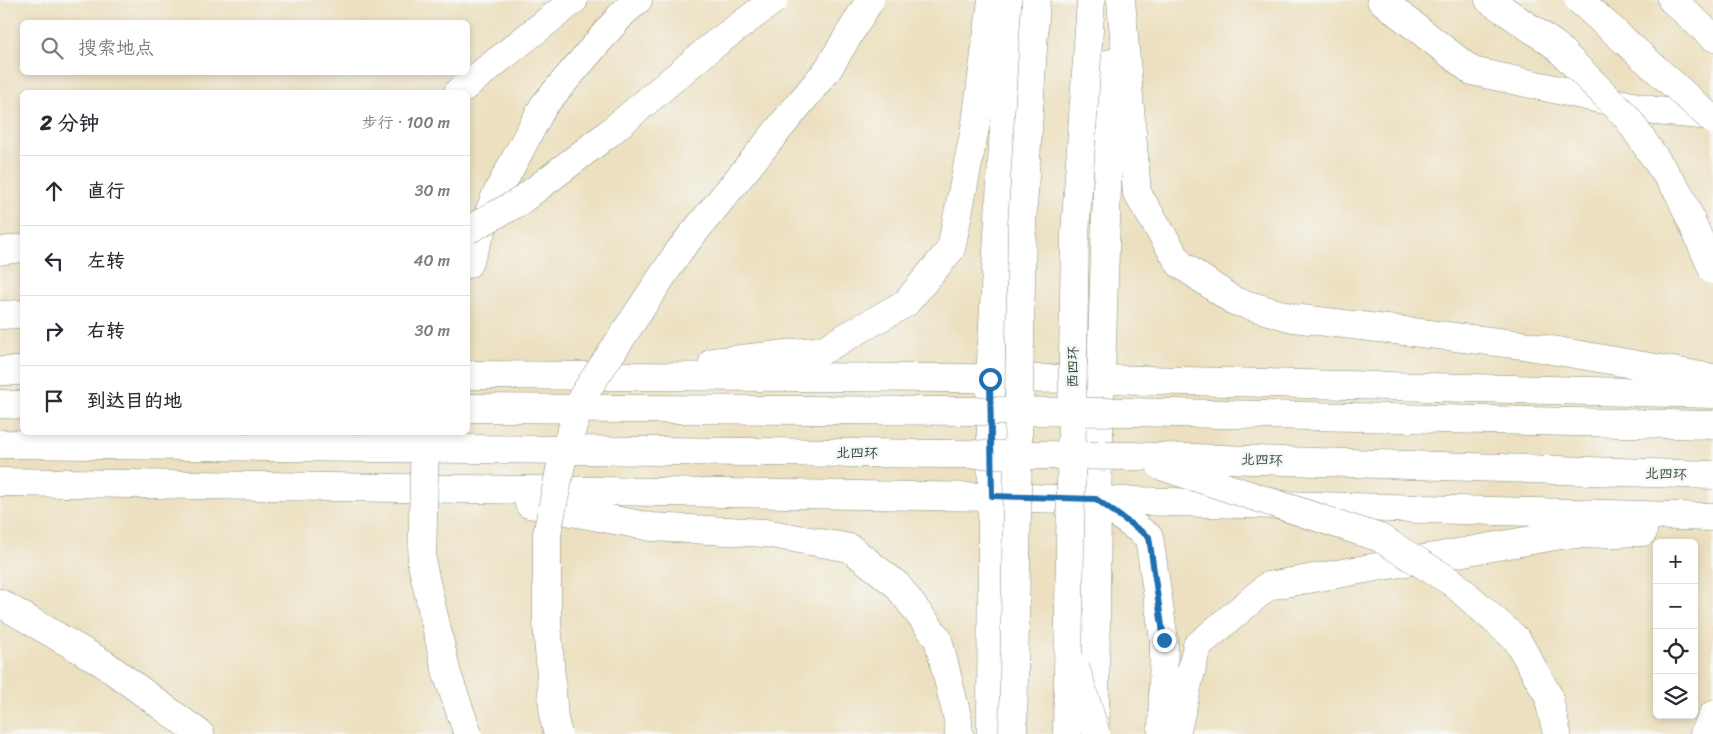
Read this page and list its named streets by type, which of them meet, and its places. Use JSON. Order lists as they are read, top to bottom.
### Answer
{
  "streets": {
    "main road": ["西四环", "北四环"]
  },
  "page": {
    "search": "搜索地点",
    "heading": ["2 分钟", "步行 · 100 m"],
    "list": [
      ["直行", "30 m"],
      ["左转", "40 m"],
      ["右转", "30 m"],
      "到达目的地"
    ],
    "map_buttons": ["+", "−"]
  }
}
